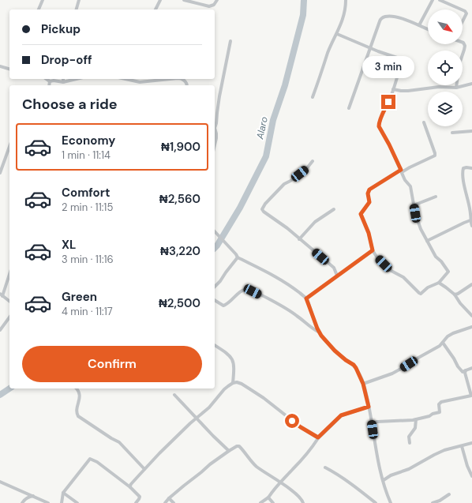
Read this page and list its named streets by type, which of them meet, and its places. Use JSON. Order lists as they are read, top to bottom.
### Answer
{
  "water": ["Alaro"],
  "north": "bottom right",
  "page": {
    "banner": ["Pickup", "Drop-off"],
    "bubble": "3 min",
    "heading": "Choose a ride",
    "list": [
      {
        "name": "Economy",
        "note": "1 min · 11:14",
        "value": "₦1,900"
      },
      {
        "name": "Comfort",
        "note": "2 min · 11:15",
        "value": "₦2,560"
      },
      {
        "name": "XL",
        "note": "3 min · 11:16",
        "value": "₦3,220"
      },
      {
        "name": "Green",
        "note": "4 min · 11:17",
        "value": "₦2,500"
      }
    ],
    "buttons": "Confirm"
  }
}
